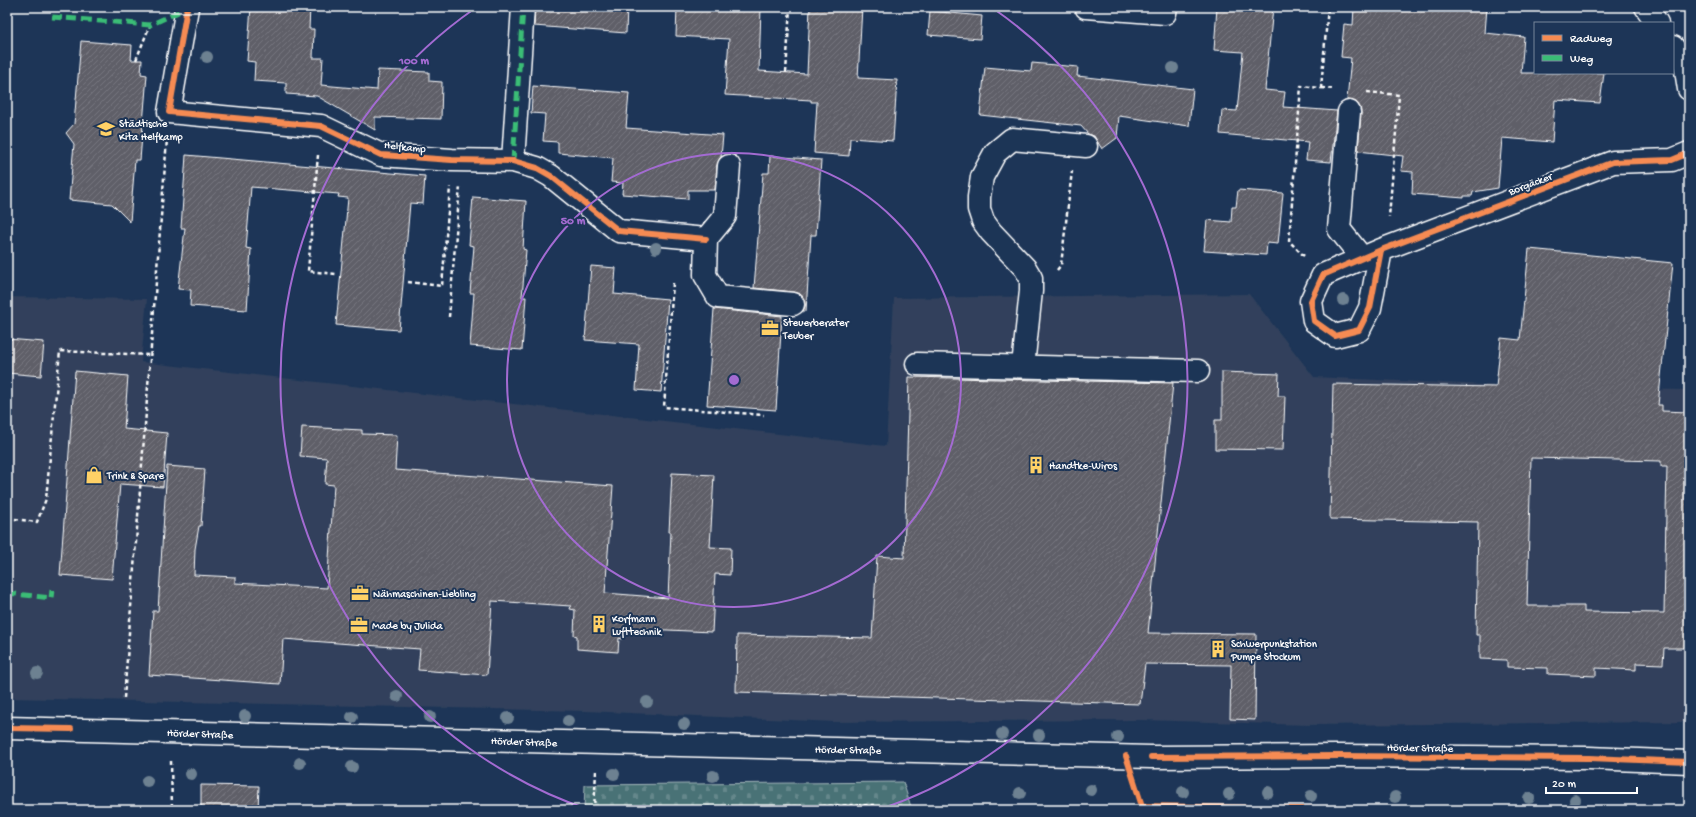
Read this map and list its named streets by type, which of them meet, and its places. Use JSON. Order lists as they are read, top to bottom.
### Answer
{
  "streets": {
    "main road": ["Helfkamp", "Borgäcker", "Hörder Straße"]
  },
  "places": {
    "school or university": ["Städtische Kita Helfkamp"],
    "office": ["Steuerberater Teuber", "Nähmaschinen-Liebling", "Made by Julida"],
    "building": ["Handtke-Wiros", "Korfmann Lufttechnik", "Schwerpunkstation Pumpe Stockum"],
    "shop": ["Trink & Spare"]
  },
  "legend": ["Radweg", "Weg"],
  "scale_bar": "20 m",
  "rings": ["100 m", "50 m"]
}
